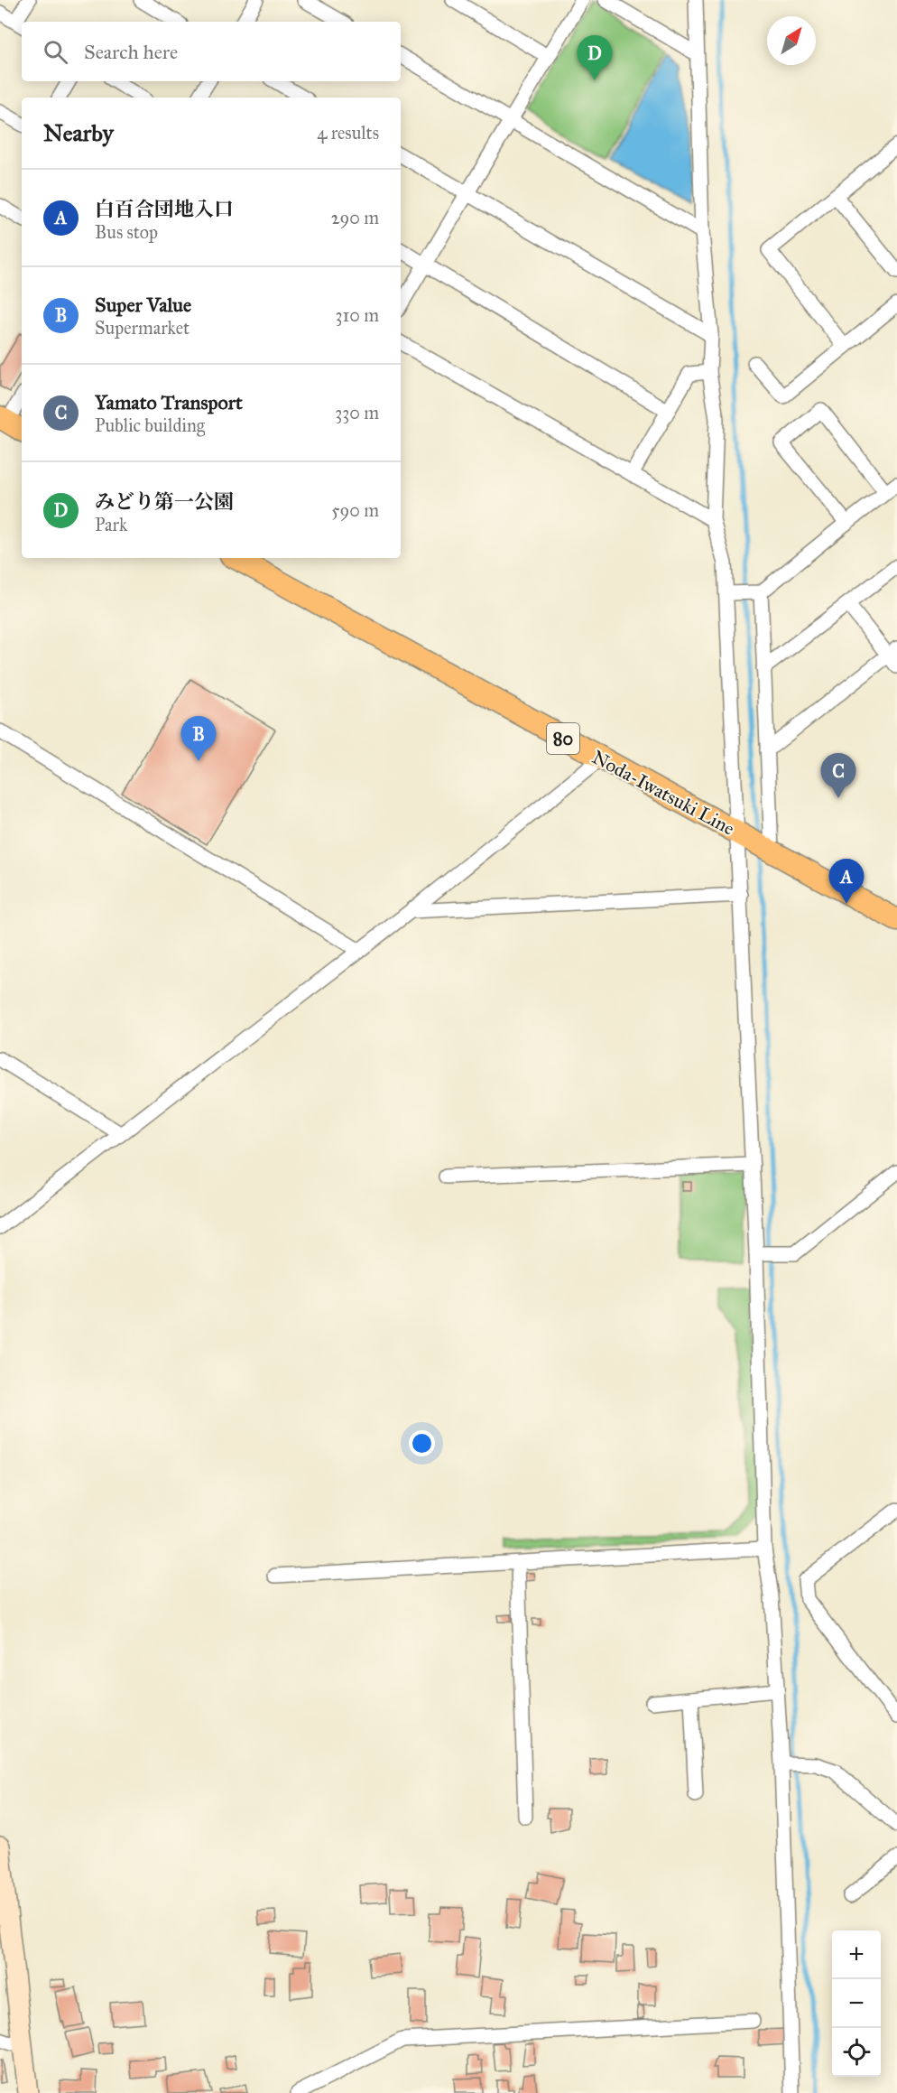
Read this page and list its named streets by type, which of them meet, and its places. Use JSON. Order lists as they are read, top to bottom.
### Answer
{
  "streets": {
    "main road": ["80", "Noda-Iwatsuki Line"]
  },
  "north": "top right",
  "page": {
    "search": "Search here",
    "pins": [
      "D",
      "B",
      "C",
      "A"
    ],
    "heading": ["Nearby", "4 results"],
    "list": [
      {
        "mark": "A",
        "name": "白百合団地入口",
        "note": "Bus stop",
        "value": "290 m"
      },
      {
        "mark": "B",
        "name": "Super Value",
        "note": "Supermarket",
        "value": "310 m"
      },
      {
        "mark": "C",
        "name": "Yamato Transport",
        "note": "Public building",
        "value": "330 m"
      },
      {
        "mark": "D",
        "name": "みどり第一公園",
        "note": "Park",
        "value": "590 m"
      }
    ],
    "map_buttons": ["+", "−"]
  }
}
